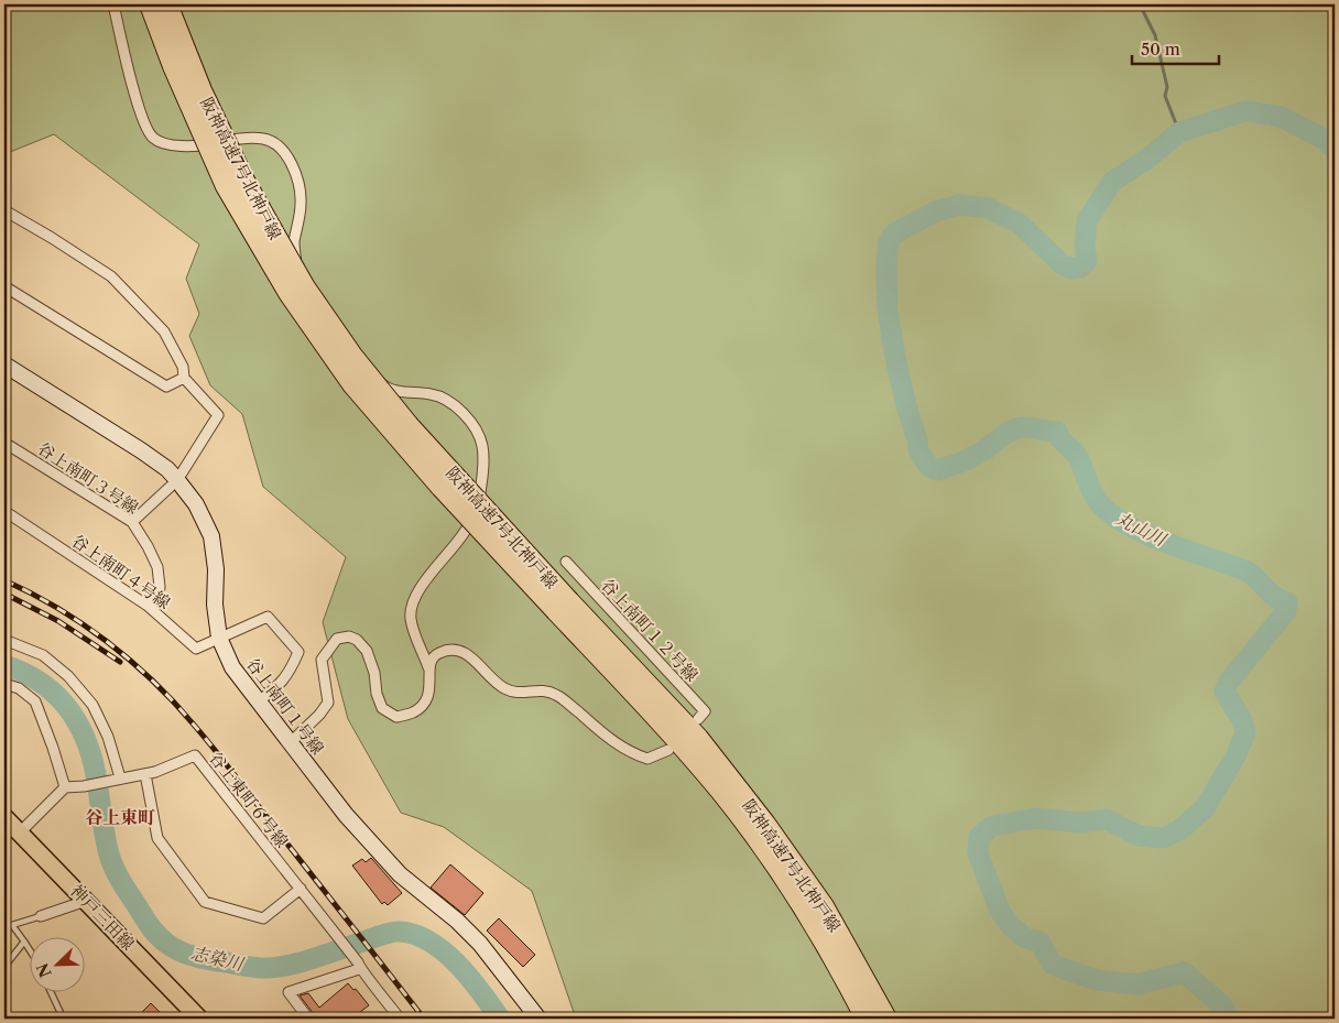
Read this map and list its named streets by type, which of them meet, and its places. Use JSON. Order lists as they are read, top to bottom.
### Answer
{
  "streets": {
    "highway": ["阪神高速7号北神戸線"],
    "main road": ["神戸三田線"],
    "street": [
      "谷上南町３号線",
      "谷上南町４号線",
      "谷上南町１２号線",
      "谷上南町１号線",
      "谷上東町６号線"
    ]
  },
  "crossings": [
    ["谷上南町３号線", "谷上南町４号線"],
    ["谷上南町４号線", "谷上南町１号線"]
  ],
  "districts": ["谷上東町"],
  "water": ["丸山川", "志染川"],
  "scale_bar": "50 m",
  "north": "bottom left"
}
